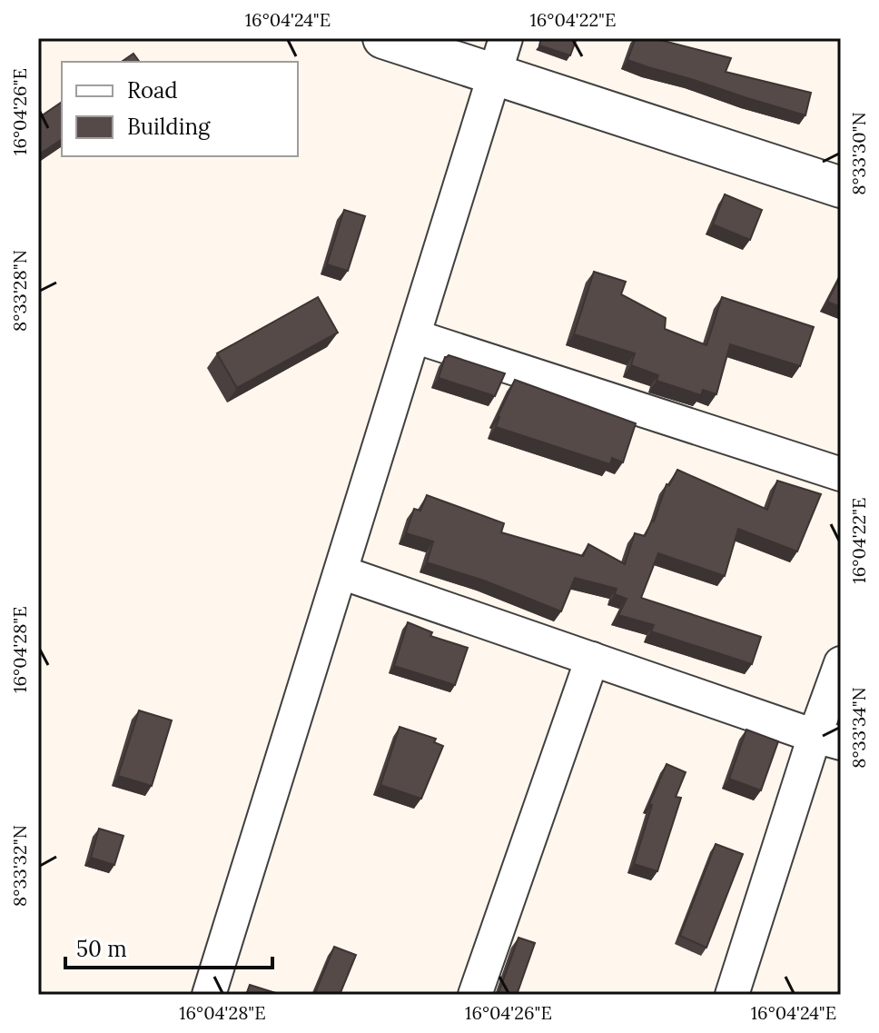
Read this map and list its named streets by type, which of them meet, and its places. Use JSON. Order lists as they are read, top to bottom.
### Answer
{
  "legend": ["Road", "Building"],
  "scale_bar": "50 m",
  "coordinates": [
    "16°04'24\"E",
    "16°04'22\"E",
    "16°04'26\"E",
    "8°33'30\"N",
    "8°33'28\"N",
    "16°04'28\"E",
    "8°33'34\"N",
    "8°33'32\"N"
  ]
}
